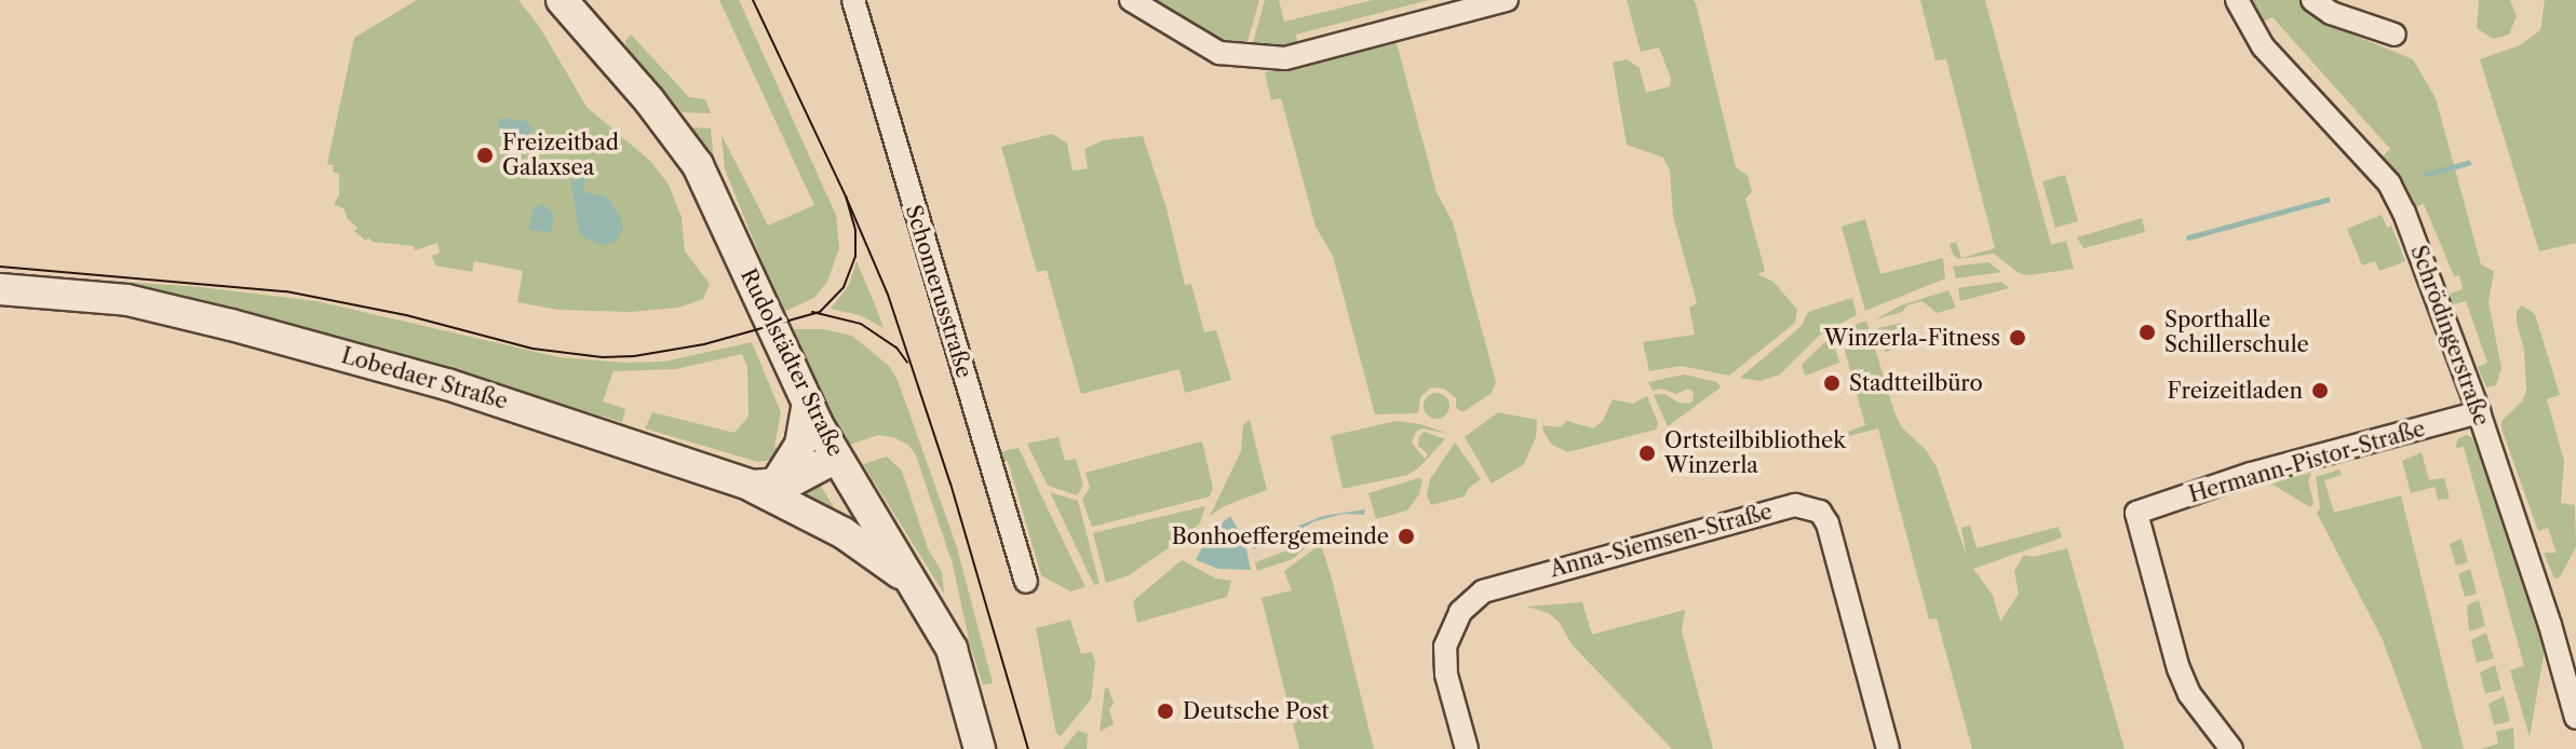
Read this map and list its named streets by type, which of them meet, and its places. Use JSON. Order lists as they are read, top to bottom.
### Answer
{
  "streets": {
    "main road": ["Rudolstädter Straße", "Lobedaer Straße"],
    "street": [
      "Schomerusstraße",
      "Schrödingerstraße",
      "Hermann-Pistor-Straße",
      "Anna-Siemsen-Straße"
    ]
  },
  "crossings": [
    ["Schrödingerstraße", "Hermann-Pistor-Straße"],
    ["Rudolstädter Straße", "Lobedaer Straße"]
  ],
  "places": [
    "Freizeitbad Galaxsea",
    "Sporthalle Schillerschule",
    "Winzerla-Fitness",
    "Stadtteilbüro",
    "Freizeitladen",
    "Ortsteilbibliothek Winzerla",
    "Bonhoeffergemeinde",
    "Deutsche Post"
  ]
}
